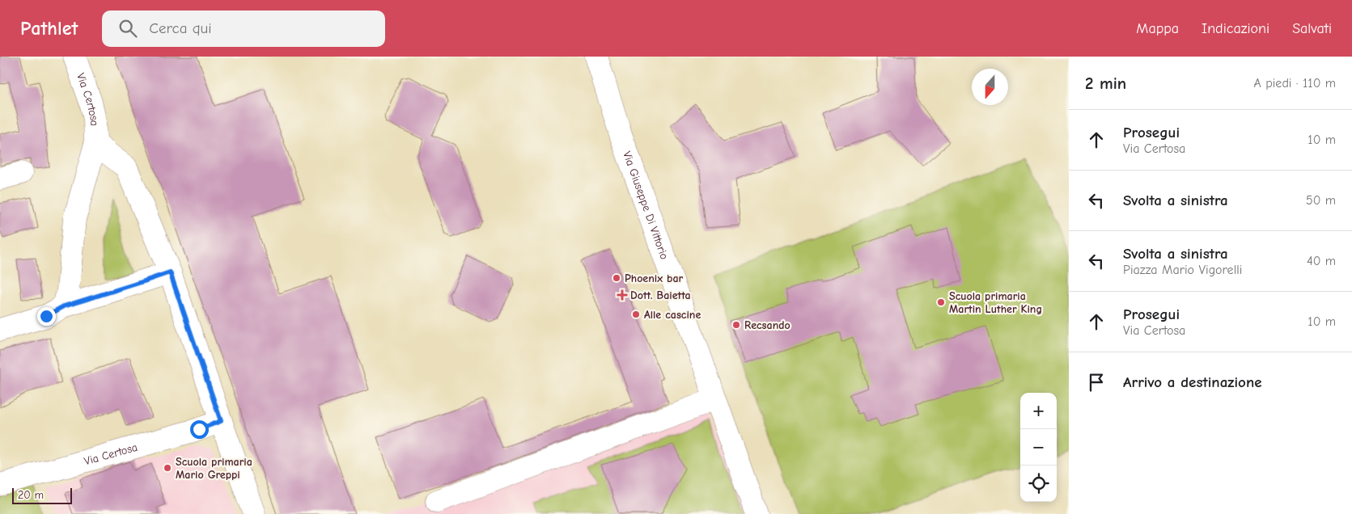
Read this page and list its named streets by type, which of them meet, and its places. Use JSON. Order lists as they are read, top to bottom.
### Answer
{
  "streets": {
    "street": ["Via Certosa", "Via Giuseppe Di Vittorio"]
  },
  "places": {
    "other": [
      "Phoenix bar",
      "Scuola primaria Martin Luther King",
      "Alle cascine",
      "Recsando",
      "Scuola primaria Mario Greppi"
    ],
    "health": ["Dott. Baietta"]
  },
  "scale_bar": "20 m",
  "north": "bottom",
  "page": {
    "header": "Pathlet",
    "search": "Cerca qui",
    "nav": ["Mappa", "Indicazioni", "Salvati"],
    "heading": ["2 min", "A piedi · 110 m"],
    "list": [
      ["Prosegui", "Via Certosa", "10 m"],
      ["Svolta a sinistra", "50 m"],
      ["Svolta a sinistra", "Piazza Mario Vigorelli", "40 m"],
      ["Prosegui", "Via Certosa", "10 m"],
      "Arrivo a destinazione"
    ],
    "map_buttons": ["+", "−"],
    "scale": "20 m"
  }
}
